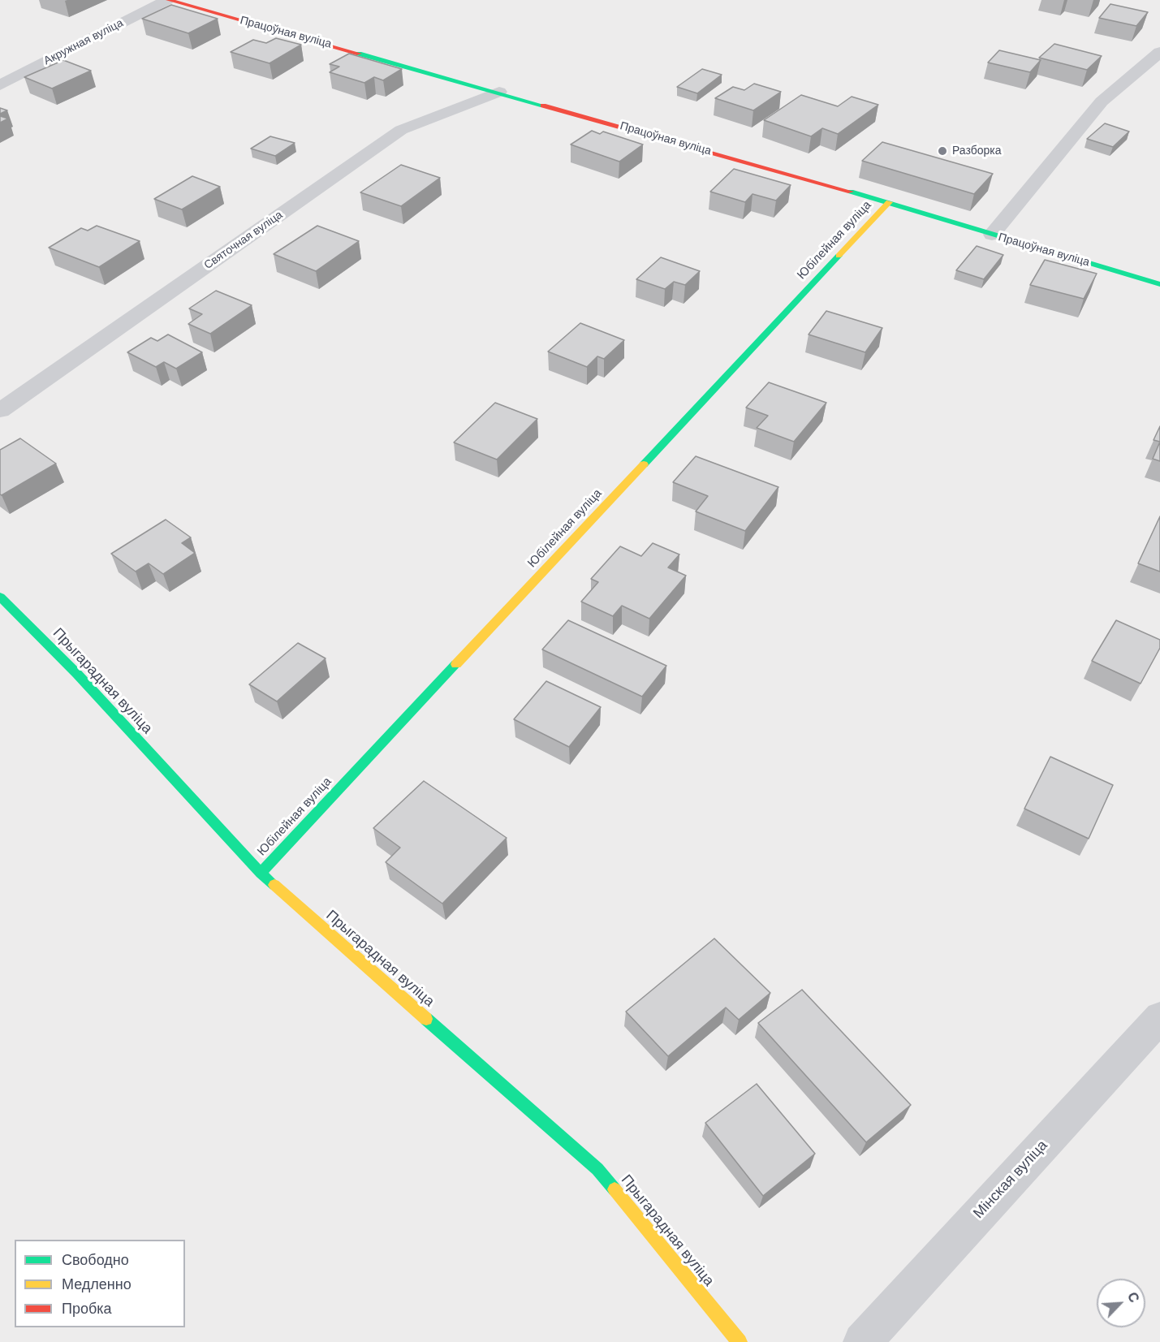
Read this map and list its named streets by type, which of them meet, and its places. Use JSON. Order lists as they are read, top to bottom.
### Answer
{
  "streets": {
    "street": [
      "Працоўная вуліца",
      "Акружная вуліца",
      "Святочная вуліца",
      "Юбілейная вуліца",
      "Прыгарадная вуліца",
      "Мінская вуліца"
    ]
  },
  "crossings": [
    ["Працоўная вуліца", "Акружная вуліца"],
    ["Працоўная вуліца", "Святочная вуліца"],
    ["Працоўная вуліца", "Юбілейная вуліца"],
    ["Юбілейная вуліца", "Прыгарадная вуліца"]
  ],
  "places": ["Разборка"],
  "legend": ["Свободно", "Медленно", "Пробка"],
  "north": "top right"
}
